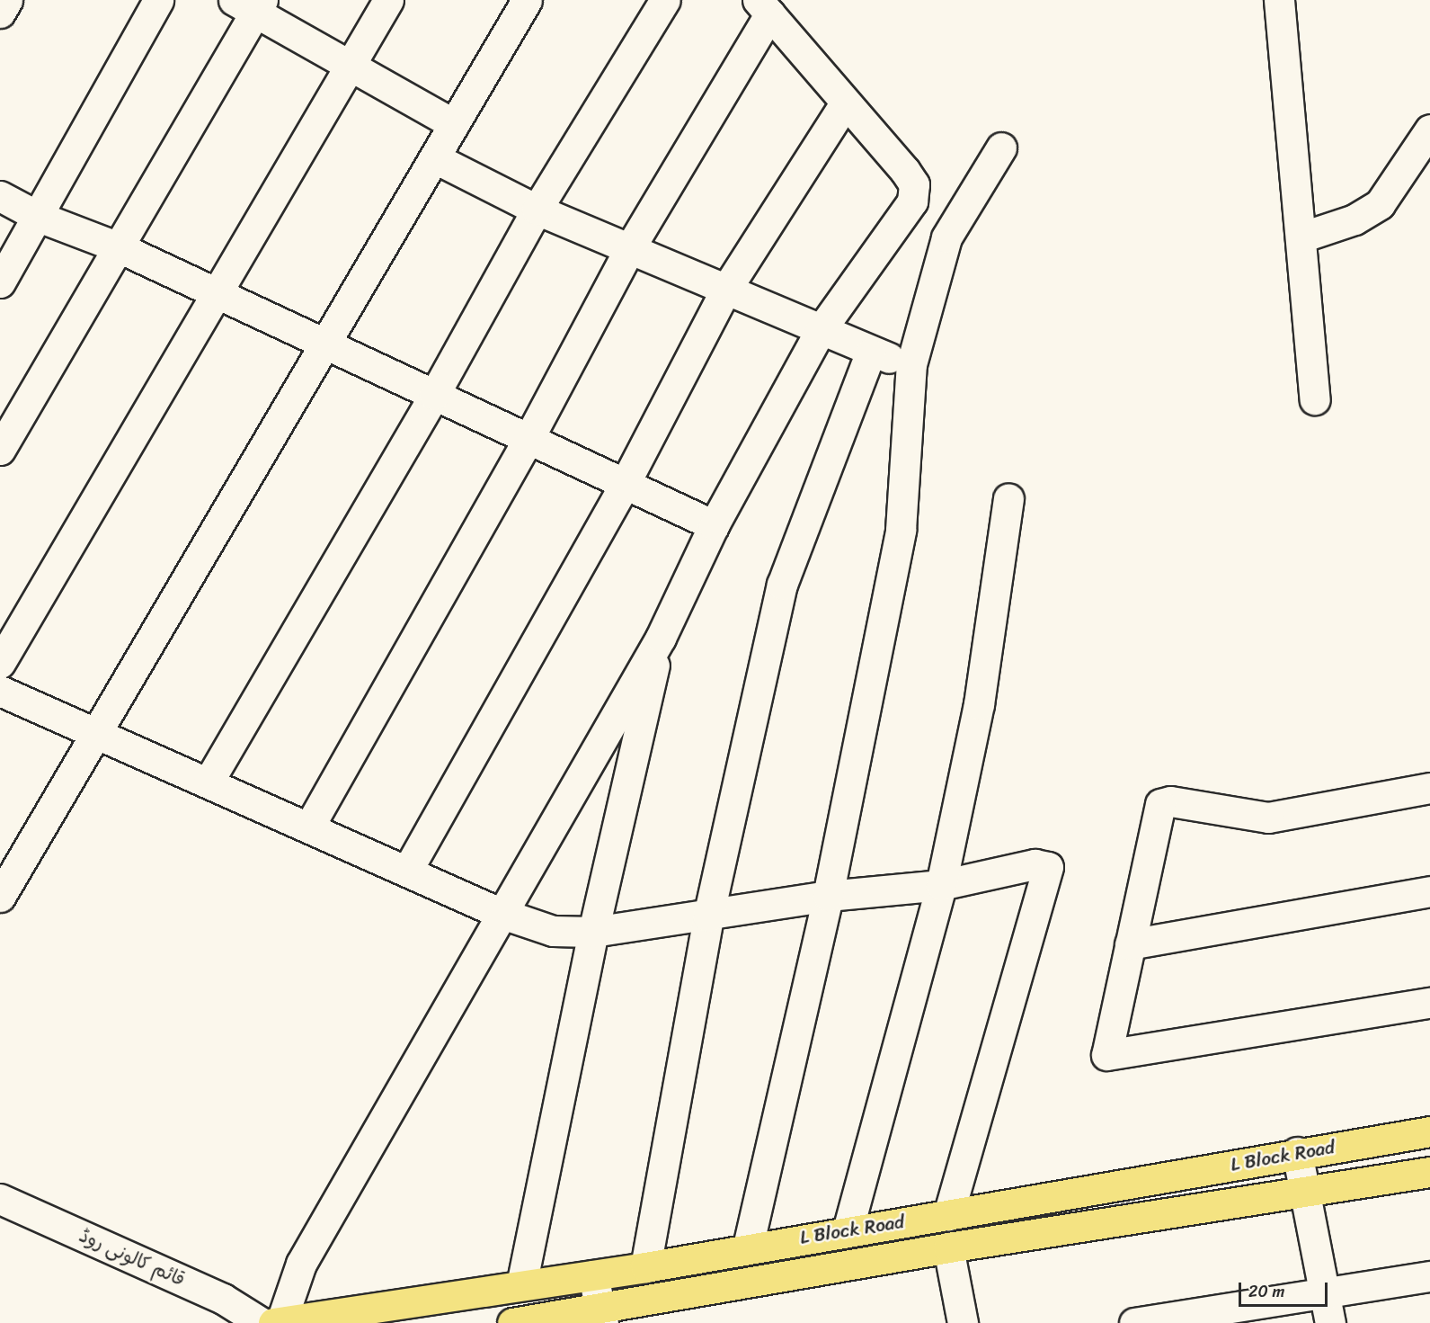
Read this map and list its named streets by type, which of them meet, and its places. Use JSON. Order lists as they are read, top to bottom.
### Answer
{
  "streets": {
    "main road": ["L Block Road"],
    "street": ["قائم کالونی روڈ"]
  },
  "crossings": [
    ["L Block Road", "قائم کالونی روڈ"]
  ],
  "scale_bar": "20 m"
}
